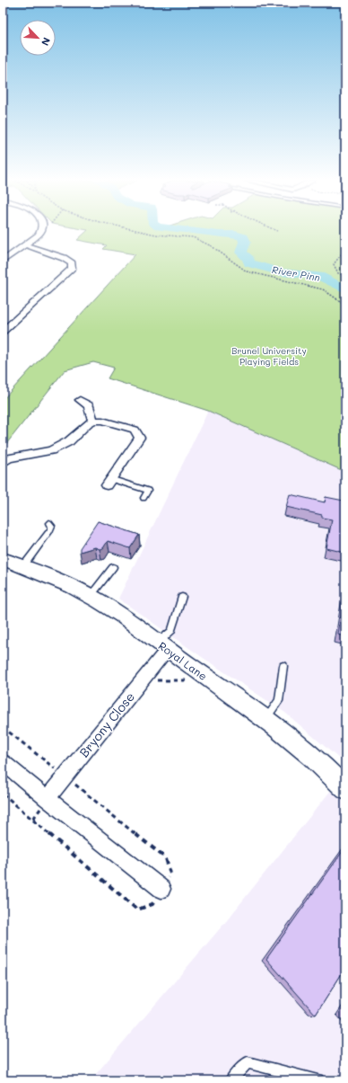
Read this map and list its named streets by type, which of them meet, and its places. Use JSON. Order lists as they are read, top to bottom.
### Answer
{
  "streets": {
    "street": ["Royal Lane", "Bryony Close"]
  },
  "crossings": [
    ["Royal Lane", "Bryony Close"]
  ],
  "water": ["River Pinn"],
  "parks": ["Brunel University Playing Fields"],
  "north": "bottom right"
}
